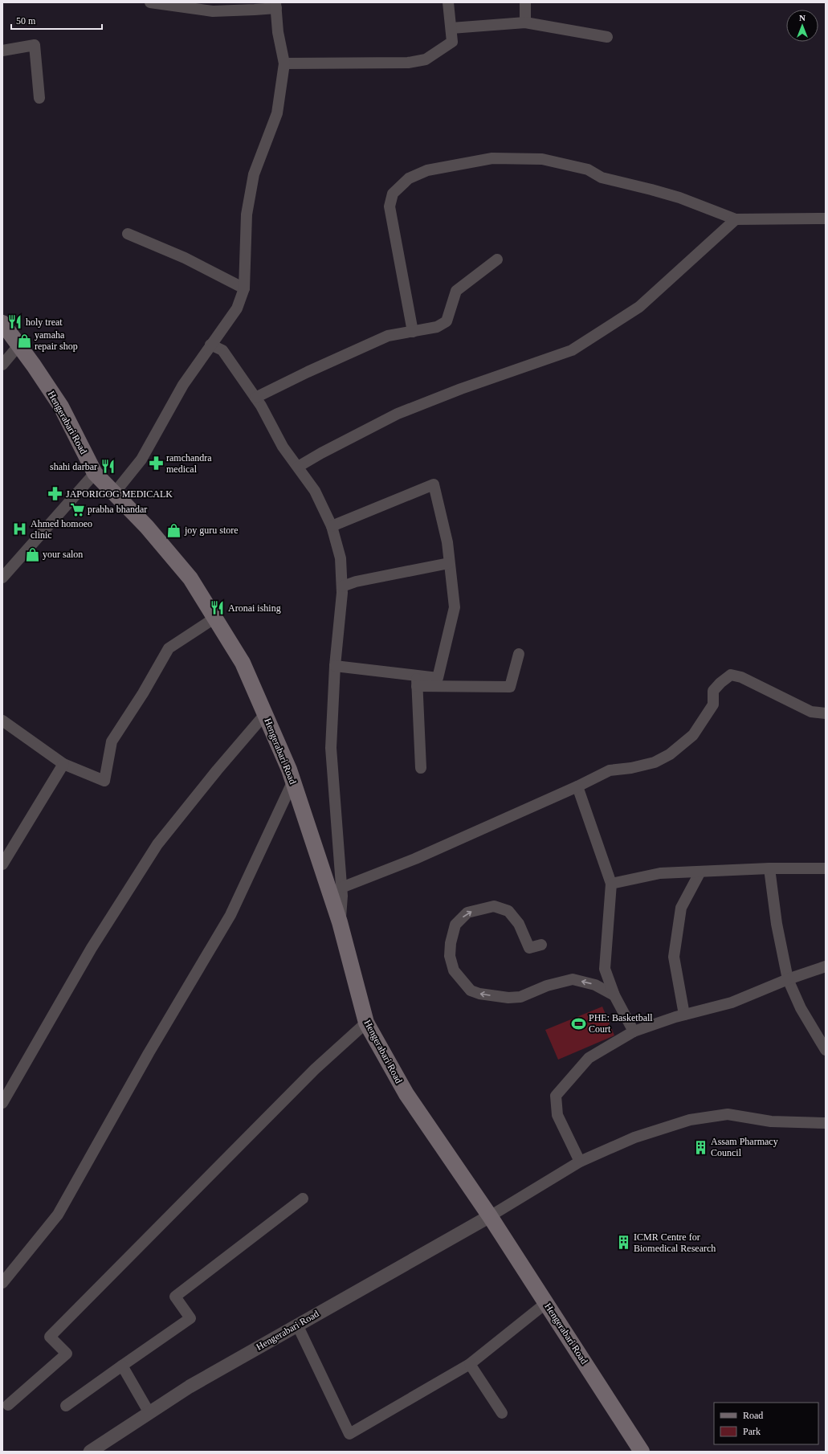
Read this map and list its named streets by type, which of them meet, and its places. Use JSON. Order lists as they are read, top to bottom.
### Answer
{
  "streets": {
    "main road": ["Hengerabari Road"]
  },
  "places": {
    "restaurant": ["holy treat", "shahi darbar", "Aronai ishing"],
    "shop": ["yamaha repair shop", "joy guru store", "your salon"],
    "pharmacy": ["ramchandra medical", "JAPORIGOG MEDICALK"],
    "supermarket": ["prabha bhandar"],
    "hospital": ["Ahmed homoeo clinic"],
    "sports": ["PHE: Basketball Court"],
    "building": ["Assam Pharmacy Council", "ICMR Centre for Biomedical Research"]
  },
  "legend": ["Road", "Park"],
  "scale_bar": "50 m",
  "north": "top"
}
